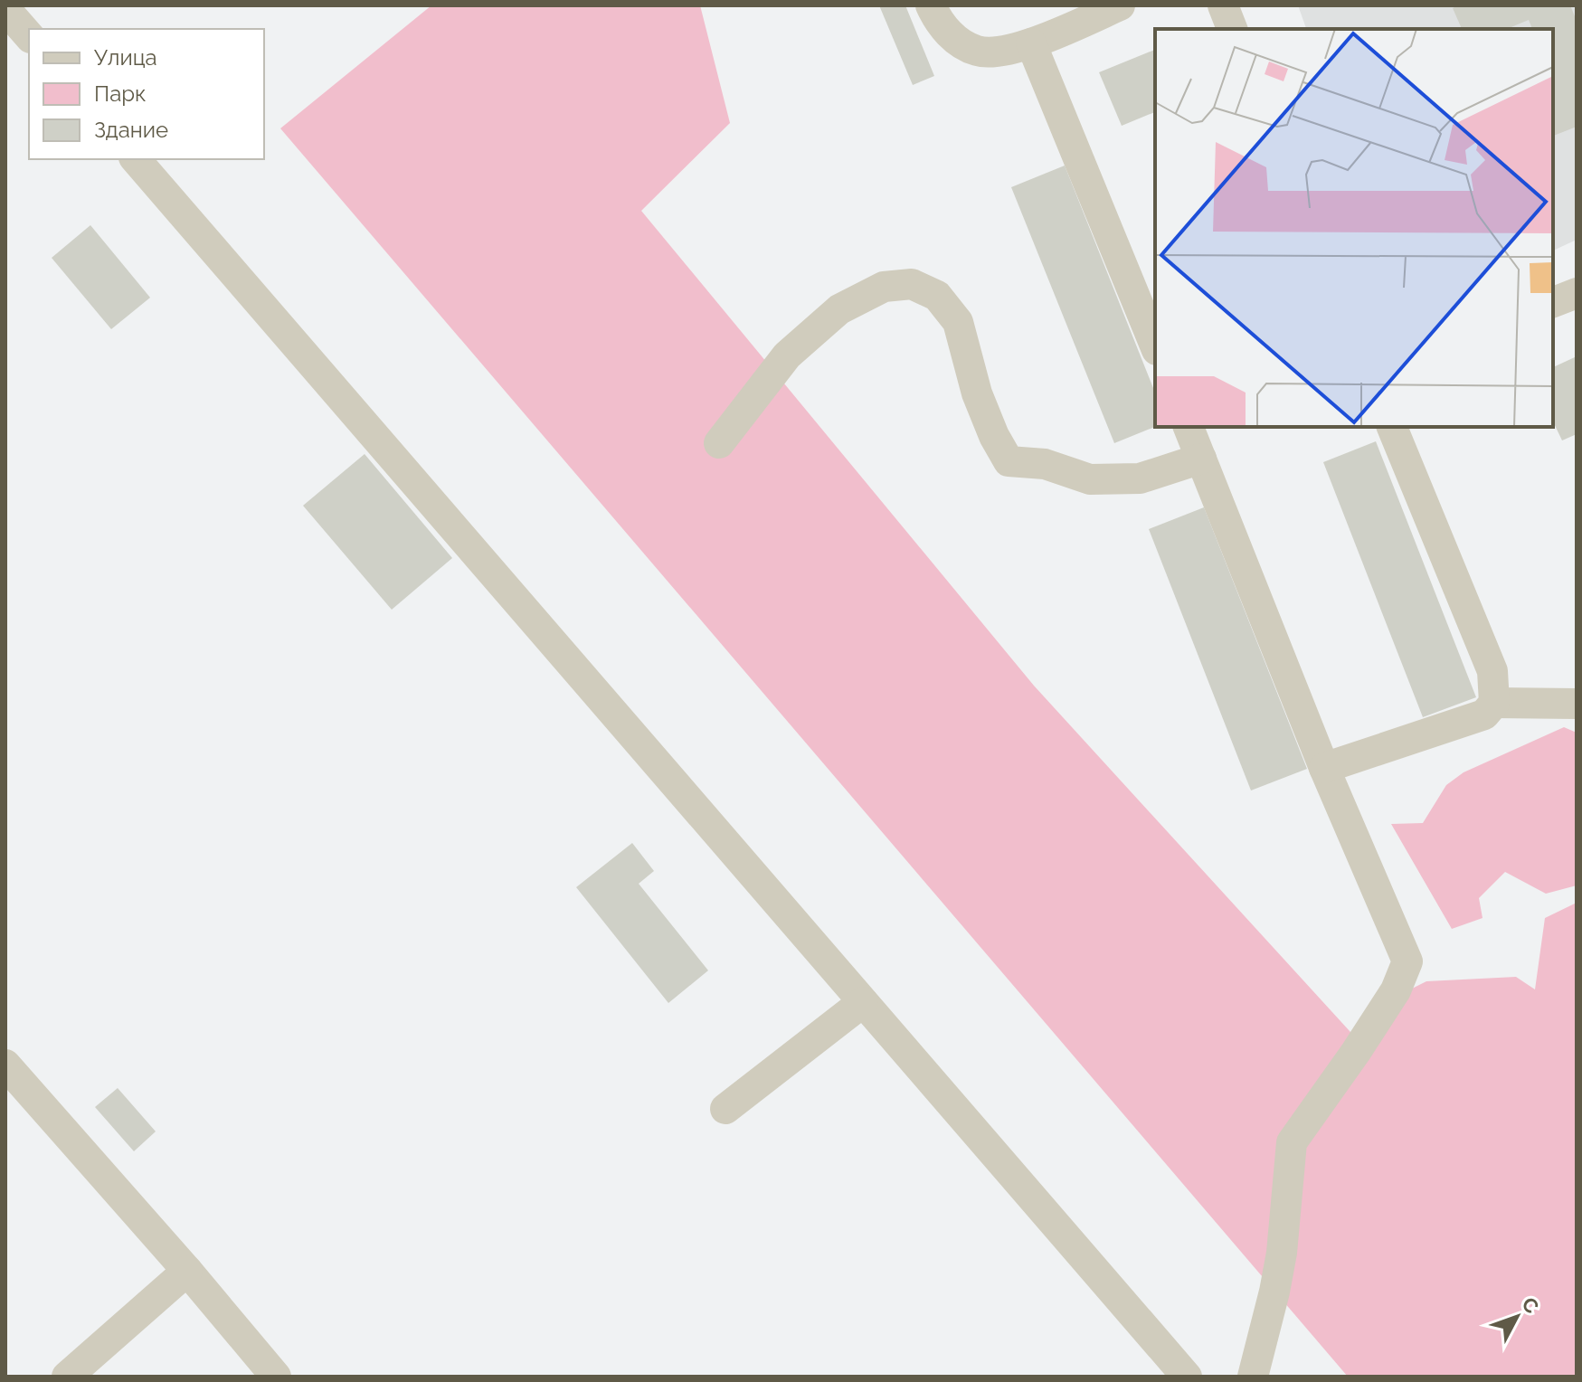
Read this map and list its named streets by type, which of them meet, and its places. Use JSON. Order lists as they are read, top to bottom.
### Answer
{
  "legend": ["Улица", "Парк", "Здание"],
  "north": "top right"
}
